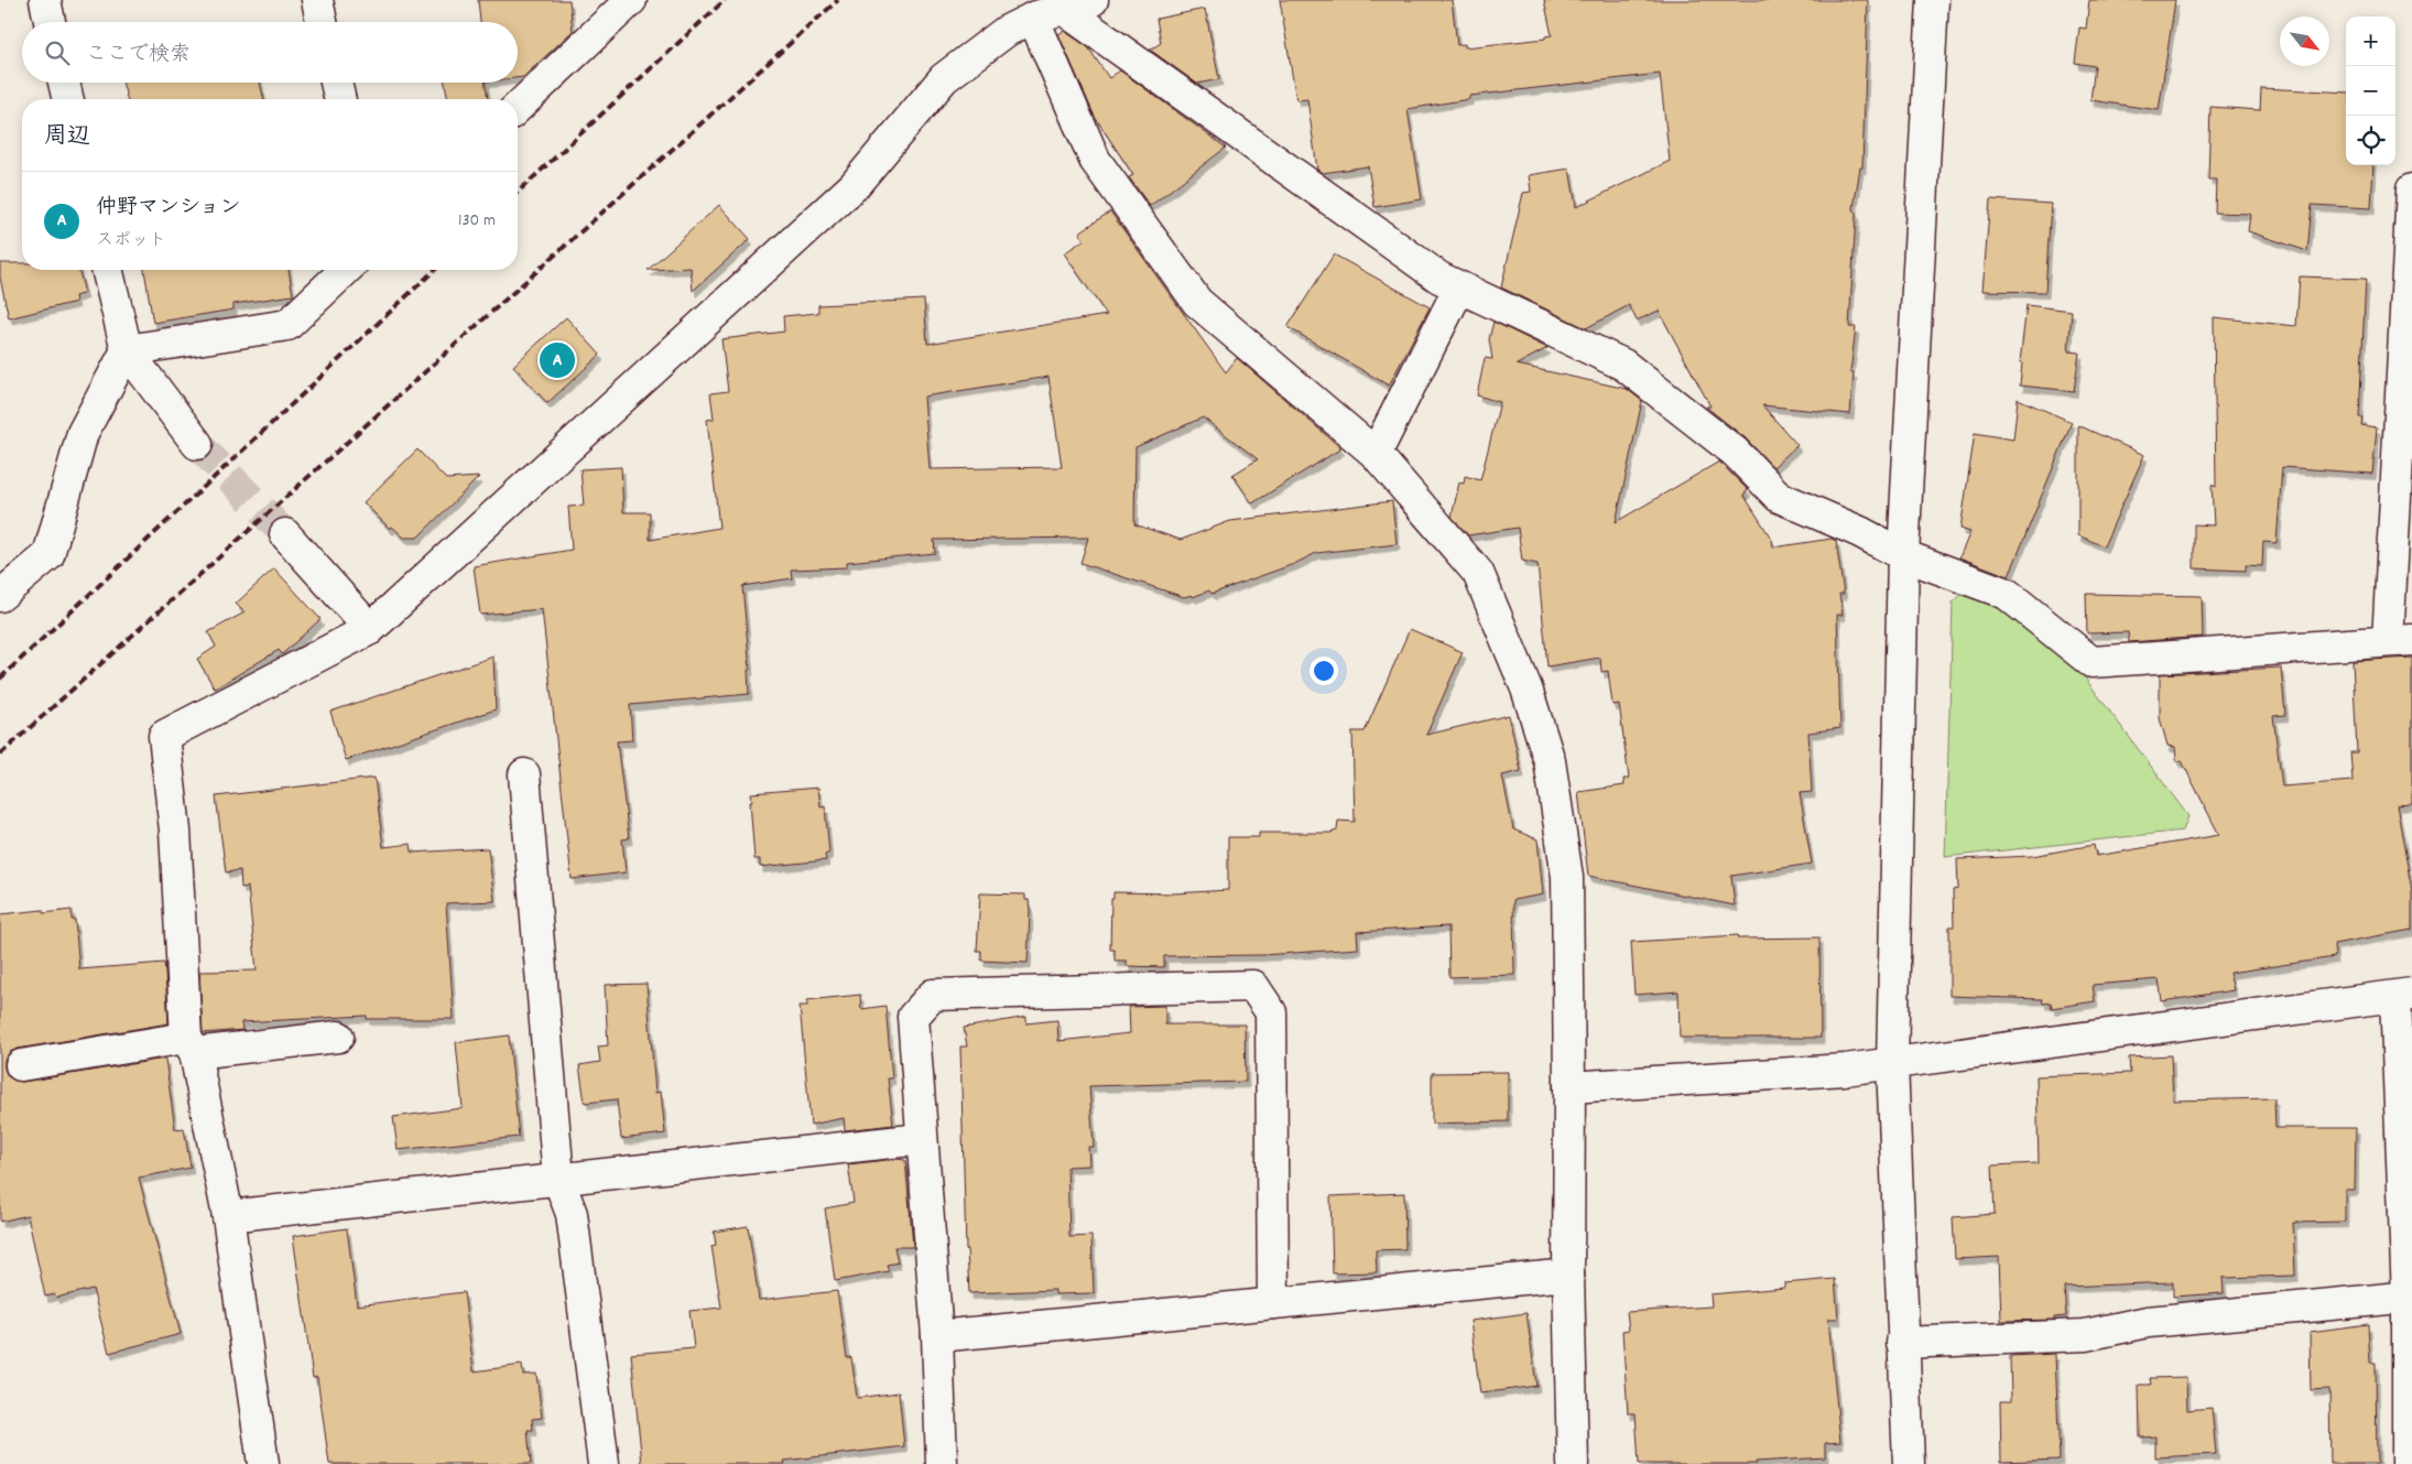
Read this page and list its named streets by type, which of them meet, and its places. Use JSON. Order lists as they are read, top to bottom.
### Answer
{
  "north": "bottom right",
  "page": {
    "map_buttons": ["+", "−"],
    "search": "ここで検索",
    "heading": "周辺",
    "list": [
      {
        "mark": "A",
        "name": "仲野マンション",
        "note": "スポット",
        "value": "130 m"
      }
    ],
    "pins": "A"
  }
}
